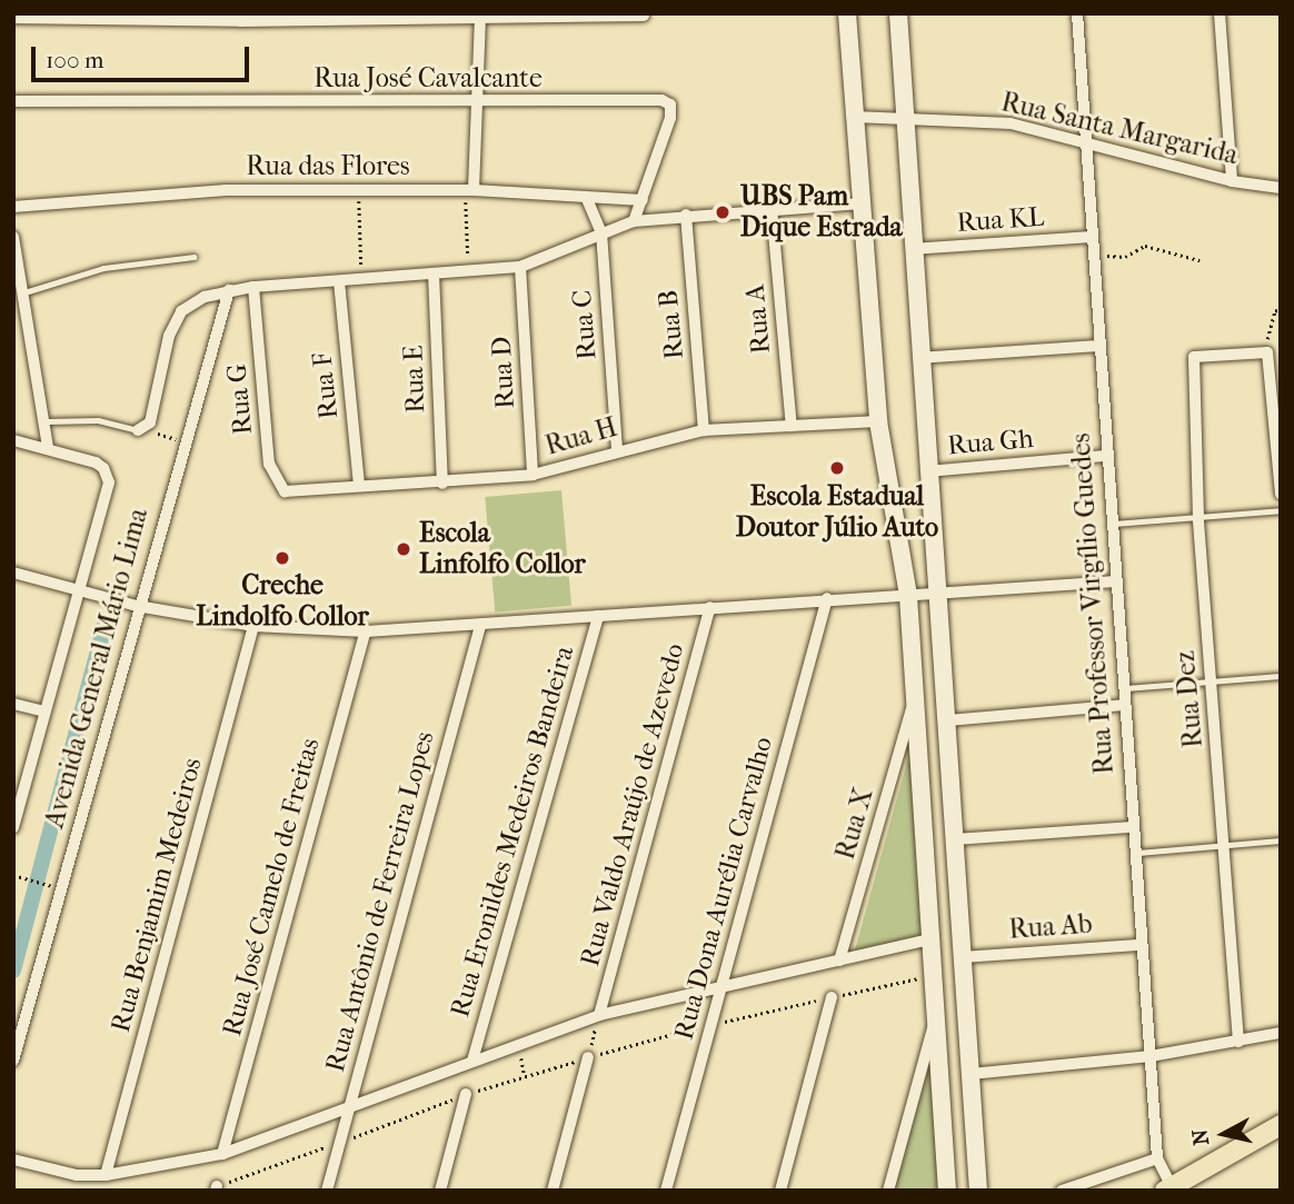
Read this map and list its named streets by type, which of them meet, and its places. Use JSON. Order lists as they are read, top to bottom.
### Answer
{
  "streets": {
    "street": [
      "Rua José Cavalcante",
      "Rua Santa Margarida",
      "Rua das Flores",
      "Rua KL",
      "Rua A",
      "Rua C",
      "Rua B",
      "Rua D",
      "Rua E",
      "Rua F",
      "Rua G",
      "Rua H",
      "Rua Gh",
      "Rua Professor Virgílio Guedes",
      "Avenida General Mário Lima",
      "Rua Dez",
      "Rua Valdo Araújo de Azevedo",
      "Rua X",
      "Rua Eronildes Medeiros Bandeira",
      "Rua José Camelo de Freitas",
      "Rua Dona Aurélia Carvalho",
      "Rua Benjamim Medeiros",
      "Rua Antônio de Ferreira Lopes",
      "Rua Ab"
    ]
  },
  "crossings": [
    ["Rua José Cavalcante", "Rua das Flores"],
    ["Rua Santa Margarida", "Rua Professor Virgílio Guedes"],
    ["Rua das Flores", "Rua C"],
    ["Rua KL", "Rua Professor Virgílio Guedes"],
    ["Rua A", "Rua H"],
    ["Rua C", "Rua H"],
    ["Rua B", "Rua H"],
    ["Rua D", "Rua H"],
    ["Rua E", "Rua H"],
    ["Rua F", "Rua H"],
    ["Rua G", "Rua H"],
    ["Rua Gh", "Rua Professor Virgílio Guedes"],
    ["Rua Professor Virgílio Guedes", "Rua Ab"]
  ],
  "places": [
    "UBS Pam Dique Estrada",
    "Escola Estadual Doutor Júlio Auto",
    "Escola Linfolfo Collor",
    "Creche Lindolfo Collor"
  ],
  "scale_bar": "100 m",
  "north": "left"
}
